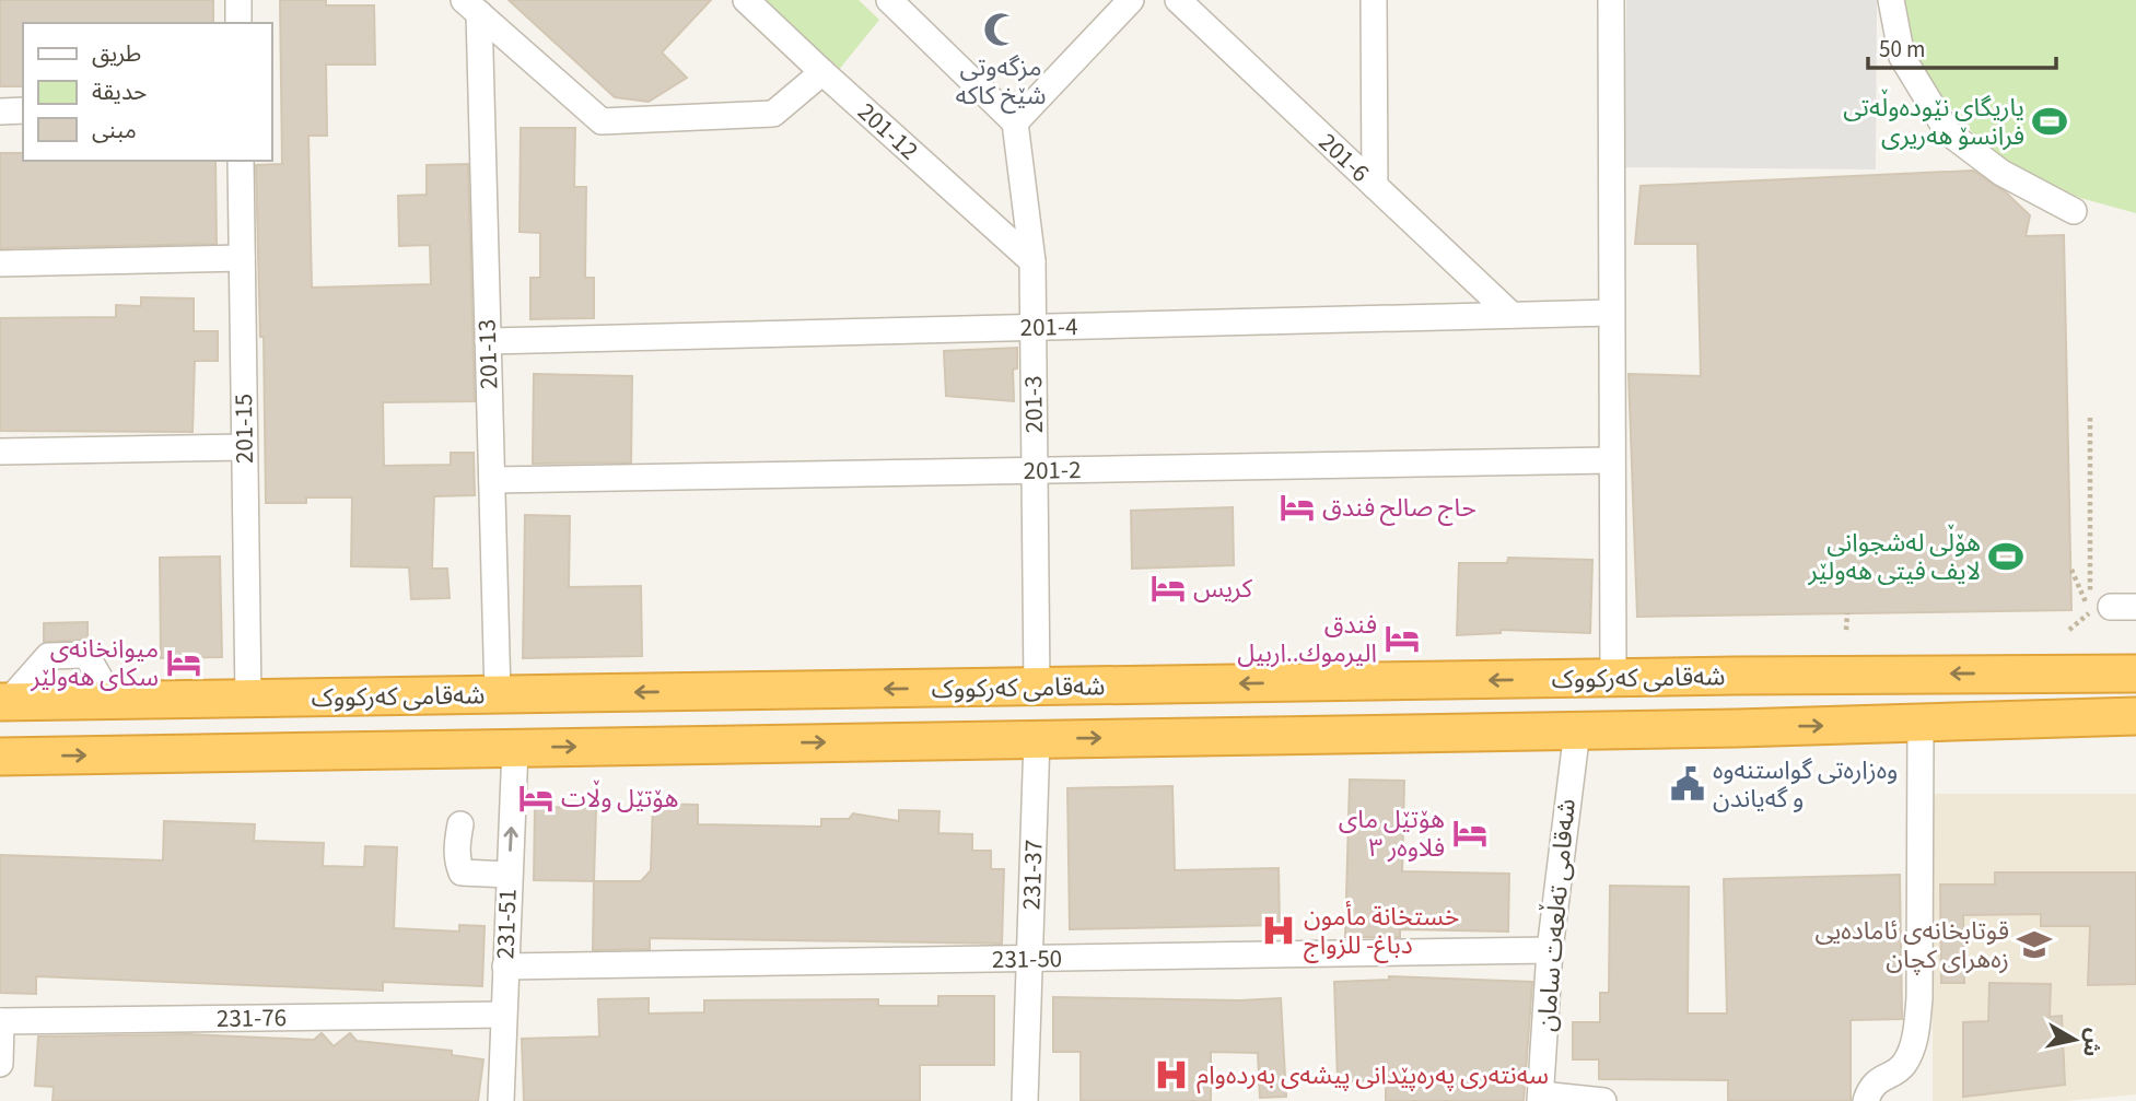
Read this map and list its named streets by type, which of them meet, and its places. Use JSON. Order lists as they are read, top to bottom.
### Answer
{
  "streets": {
    "highway": ["شەقامی کەرکووک"],
    "street": [
      "201-12",
      "201-6",
      "201-4",
      "201-13",
      "201-3",
      "201-15",
      "201-2",
      "231-37",
      "شەقامی تەڵعەت سامان",
      "231-51",
      "231-50",
      "231-76"
    ]
  },
  "crossings": [
    ["201-12", "201-3"],
    ["201-6", "201-4"],
    ["201-4", "201-13"],
    ["201-4", "201-3"],
    ["201-13", "201-2"],
    ["201-13", "شەقامی کەرکووک"],
    ["201-3", "201-2"],
    ["201-3", "شەقامی کەرکووک"],
    ["201-15", "شەقامی کەرکووک"],
    ["شەقامی کەرکووک", "231-37"],
    ["شەقامی کەرکووک", "شەقامی تەڵعەت سامان"],
    ["شەقامی کەرکووک", "231-51"],
    ["231-37", "231-50"],
    ["شەقامی تەڵعەت سامان", "231-50"],
    ["231-51", "231-50"],
    ["231-51", "231-76"]
  ],
  "one_way": ["231-51"],
  "places": {
    "mosque": ["مزگه‌وتی شێخ كاكه"],
    "sports": ["یاریگای نێودەوڵەتی فرانسۆ هەریری", "هۆڵی لەشجوانی لایف فیتی هەولێر"],
    "hotel": [
      "حاج صالح فندق",
      "كريس",
      "فندق اليرموك..اربيل",
      "میوانخانەی سکای هەولێر",
      "هۆتێل وڵات",
      "هۆتێل مای فلاوەر ٣"
    ],
    "public building": ["وەزارەتی گواستنەوە و گەیاندن"],
    "hospital": ["خستخانة مأمون دباغ- للزواج", "سەنتەری پەرەپێدانی پیشەی بەردەوام"],
    "school or university": ["قوتابخانەی ئامادەیی زەهرای کچان"]
  },
  "legend": ["طريق", "حديقة", "مبنى"],
  "scale_bar": "50 m",
  "north": "right"
}
